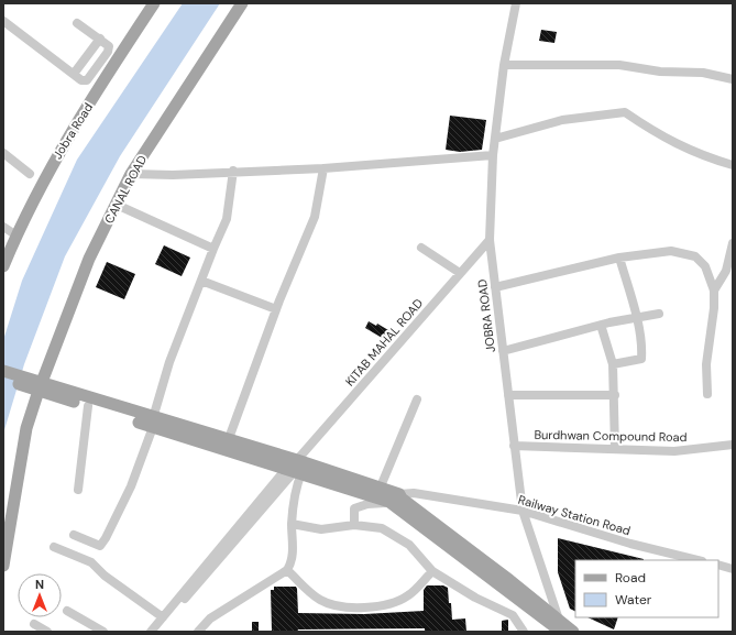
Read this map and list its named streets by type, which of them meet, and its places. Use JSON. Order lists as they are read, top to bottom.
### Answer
{
  "streets": {
    "main road": ["Jobra Road", "CANAL ROAD"],
    "street": [
      "JOBRA ROAD",
      "KITAB MAHAL ROAD",
      "Burdhwan Compound Road",
      "Railway Station Road"
    ]
  },
  "crossings": [
    ["JOBRA ROAD", "KITAB MAHAL ROAD"],
    ["JOBRA ROAD", "Burdhwan Compound Road"],
    ["JOBRA ROAD", "Railway Station Road"]
  ],
  "legend": ["Road", "Water"],
  "north": "top"
}
